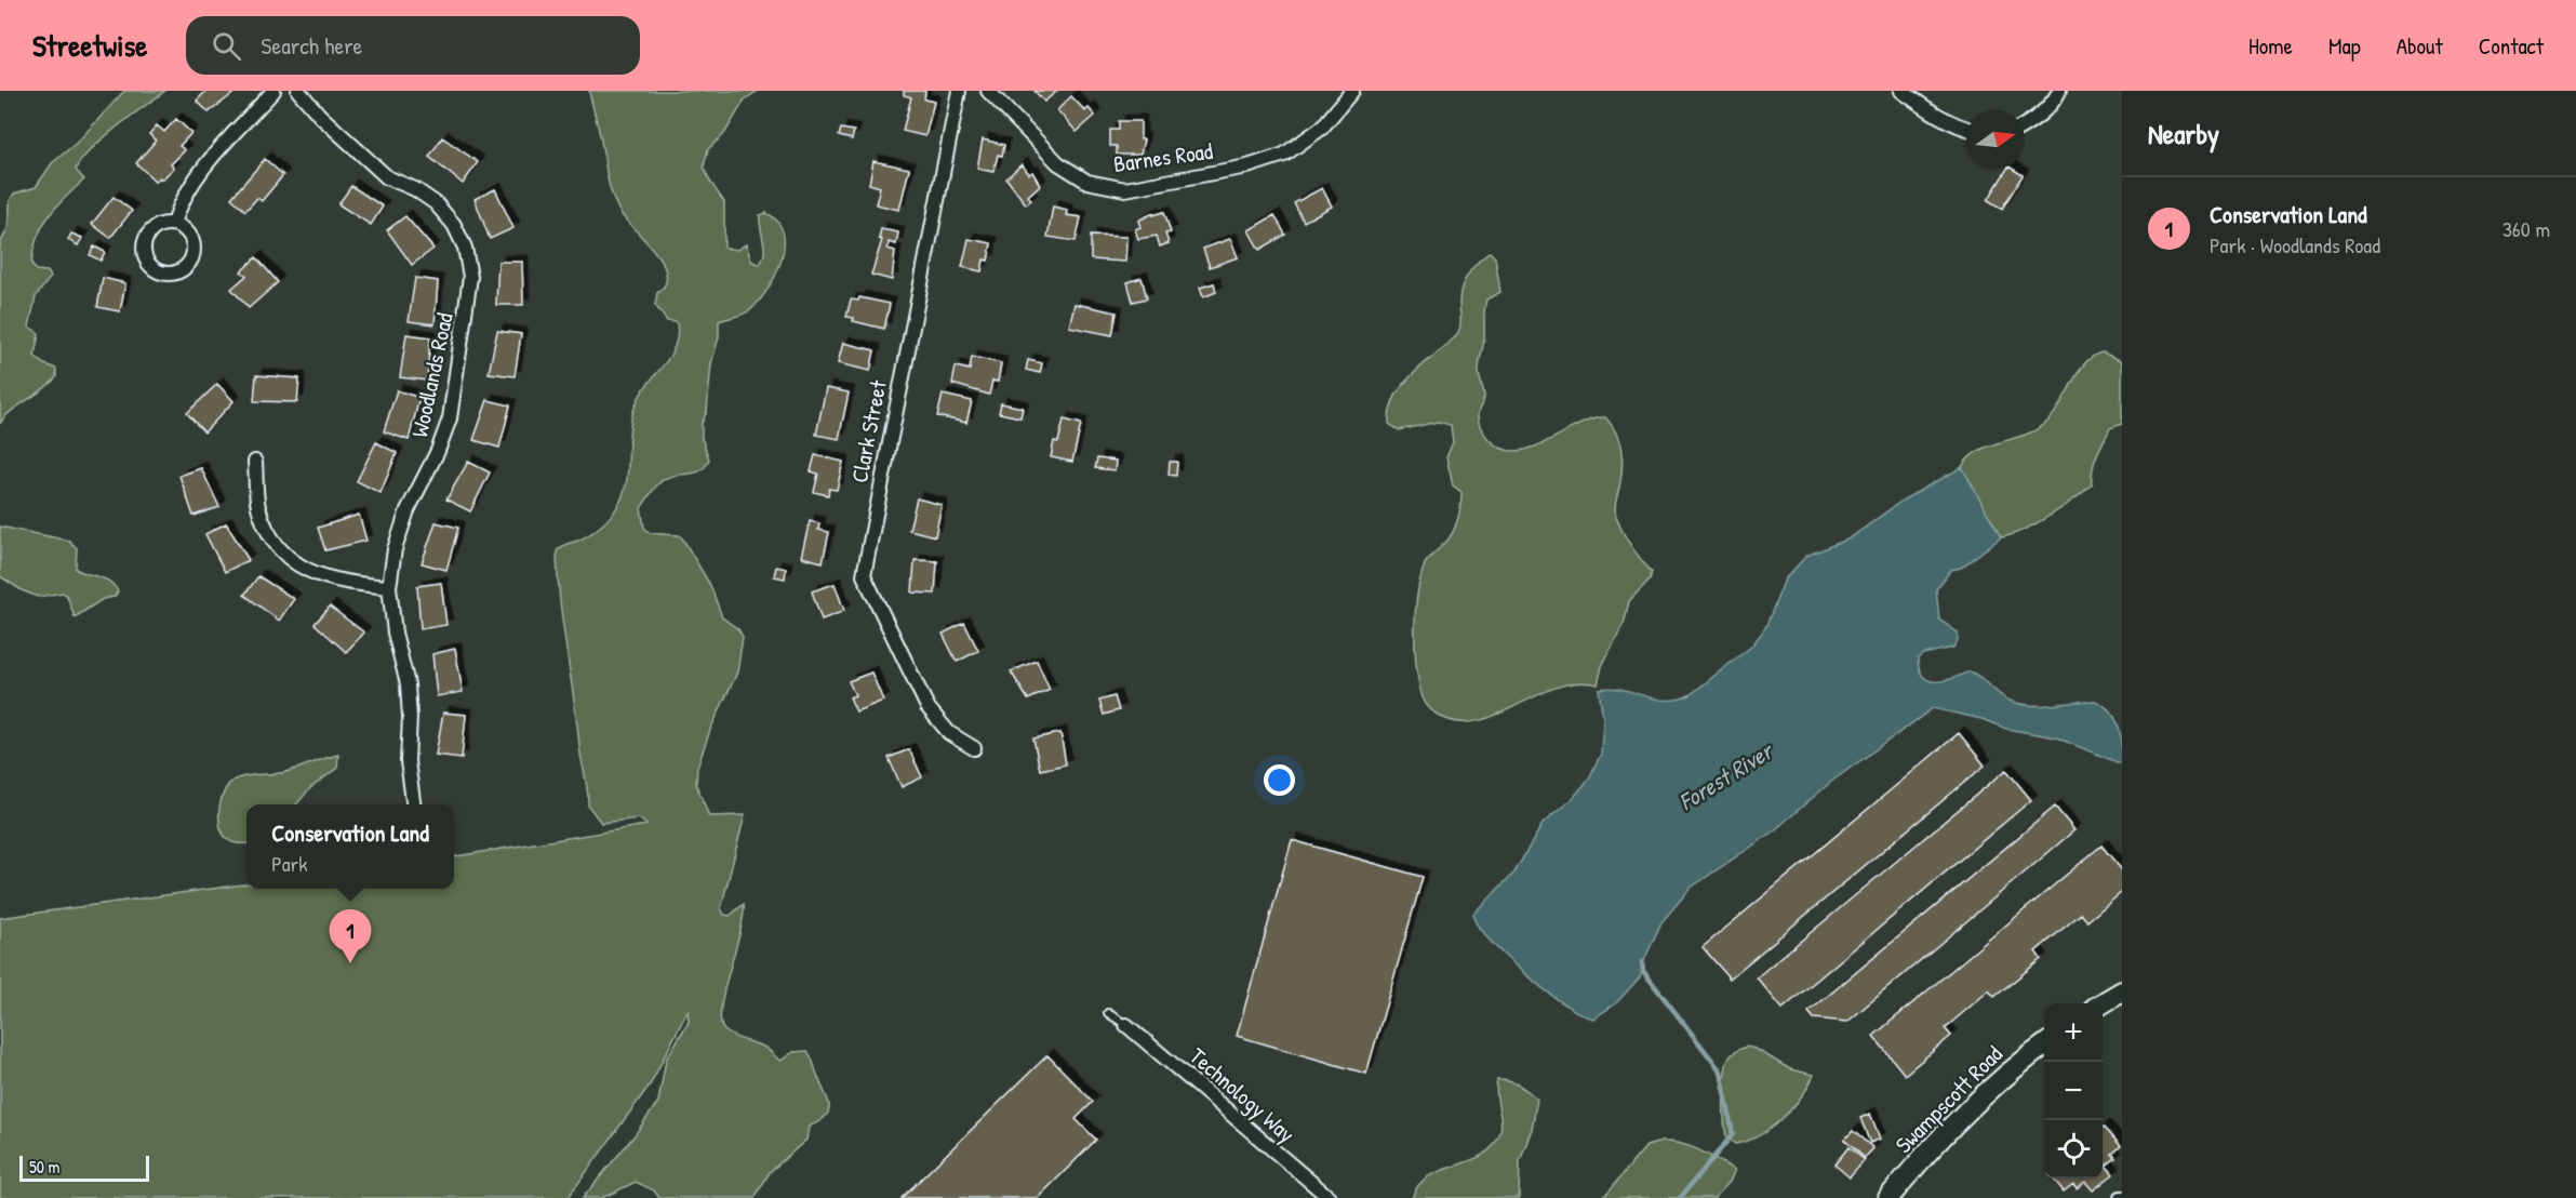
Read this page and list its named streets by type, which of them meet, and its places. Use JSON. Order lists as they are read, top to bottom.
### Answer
{
  "streets": {
    "street": [
      "Barnes Road",
      "Woodlands Road",
      "Clark Street",
      "Technology Way",
      "Swampscott Road"
    ]
  },
  "water": ["Forest River"],
  "scale_bar": "50 m",
  "north": "right",
  "page": {
    "header": "Streetwise",
    "search": "Search here",
    "nav": [
      "Home",
      "Map",
      "About",
      "Contact"
    ],
    "heading": "Nearby",
    "list": [
      {
        "mark": "1",
        "name": "Conservation Land",
        "note": "Park · Woodlands Road",
        "value": "360 m"
      }
    ],
    "popup": ["Conservation Land", "Park"],
    "pins": "1",
    "map_buttons": ["+", "−"],
    "scale": "50 m"
  }
}
